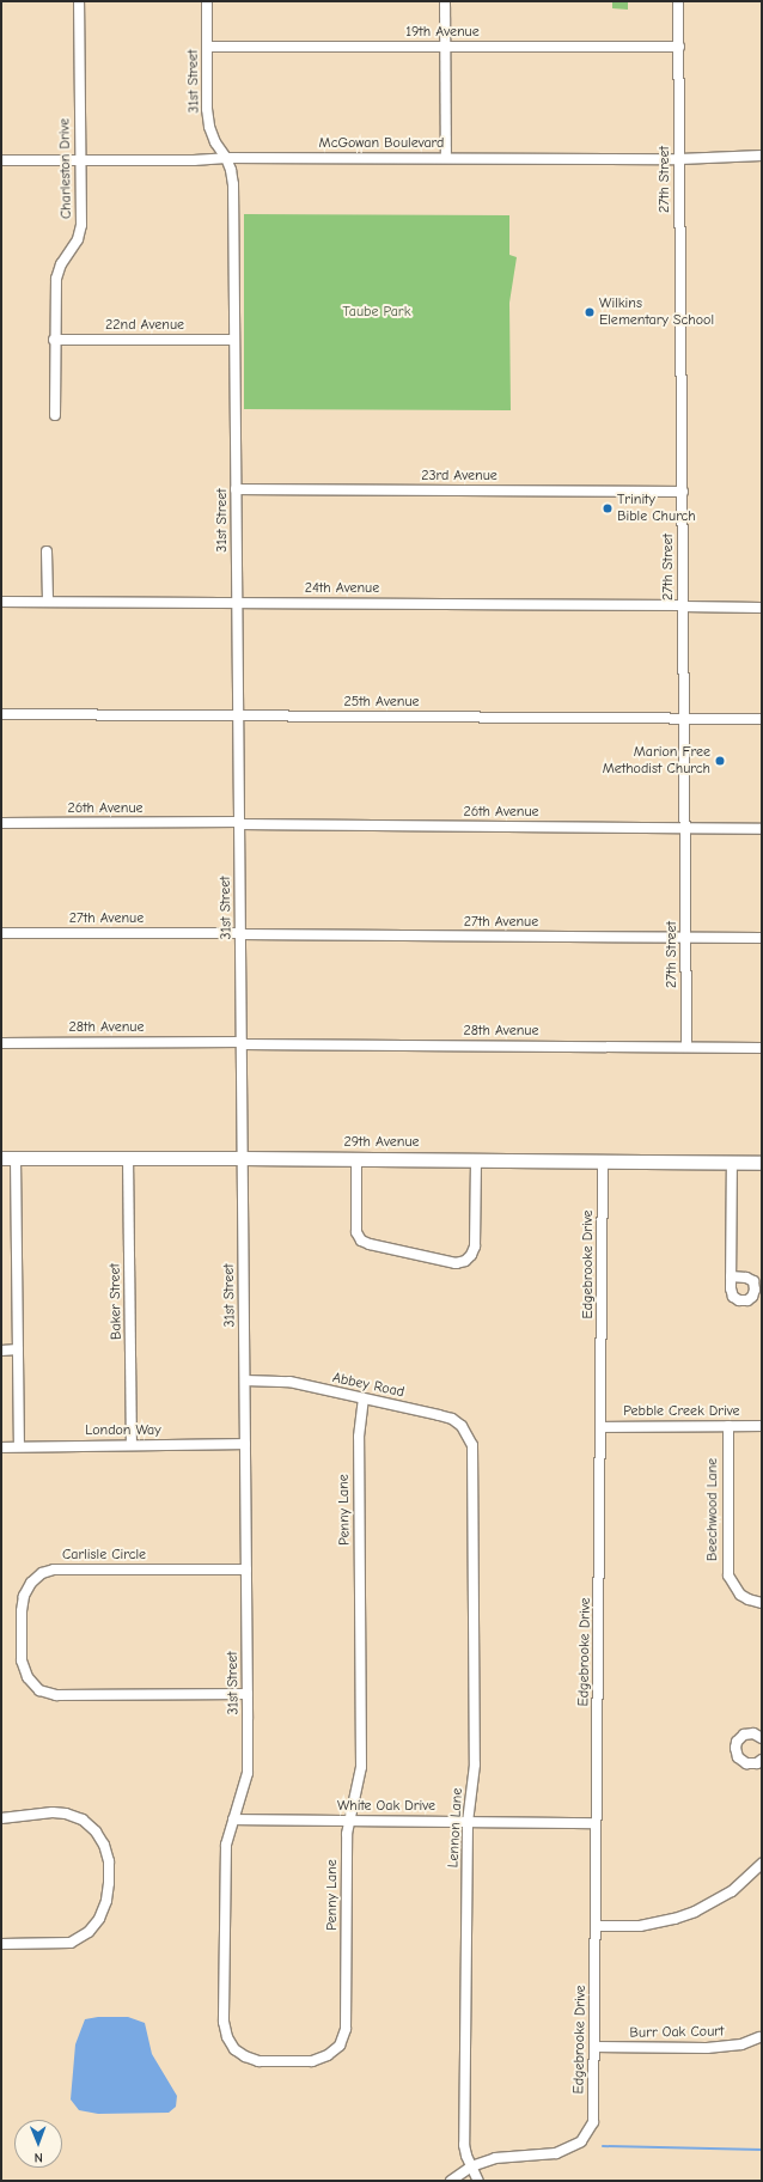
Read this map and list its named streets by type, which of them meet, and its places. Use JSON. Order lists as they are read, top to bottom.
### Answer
{
  "streets": {
    "street": [
      "19th Avenue",
      "31st Street",
      "McGowan Boulevard",
      "Charleston Drive",
      "27th Street",
      "22nd Avenue",
      "23rd Avenue",
      "24th Avenue",
      "25th Avenue",
      "26th Avenue",
      "27th Avenue",
      "28th Avenue",
      "29th Avenue",
      "Edgebrooke Drive",
      "Baker Street",
      "Abbey Road",
      "Pebble Creek Drive",
      "London Way",
      "Penny Lane",
      "Beechwood Lane",
      "Carlisle Circle",
      "White Oak Drive",
      "Lennon Lane",
      "Burr Oak Court"
    ]
  },
  "crossings": [
    ["19th Avenue", "31st Street"],
    ["19th Avenue", "27th Street"],
    ["31st Street", "McGowan Boulevard"],
    ["31st Street", "22nd Avenue"],
    ["31st Street", "23rd Avenue"],
    ["31st Street", "24th Avenue"],
    ["31st Street", "25th Avenue"],
    ["31st Street", "26th Avenue"],
    ["31st Street", "27th Avenue"],
    ["31st Street", "28th Avenue"],
    ["31st Street", "29th Avenue"],
    ["31st Street", "Abbey Road"],
    ["31st Street", "London Way"],
    ["31st Street", "Penny Lane"],
    ["31st Street", "Carlisle Circle"],
    ["31st Street", "White Oak Drive"],
    ["McGowan Boulevard", "Charleston Drive"],
    ["McGowan Boulevard", "27th Street"],
    ["Charleston Drive", "22nd Avenue"],
    ["27th Street", "23rd Avenue"],
    ["27th Street", "24th Avenue"],
    ["27th Street", "25th Avenue"],
    ["27th Street", "26th Avenue"],
    ["27th Street", "27th Avenue"],
    ["27th Street", "28th Avenue"],
    ["29th Avenue", "Edgebrooke Drive"],
    ["29th Avenue", "Baker Street"],
    ["Edgebrooke Drive", "Pebble Creek Drive"],
    ["Edgebrooke Drive", "White Oak Drive"],
    ["Edgebrooke Drive", "Lennon Lane"],
    ["Edgebrooke Drive", "Burr Oak Court"],
    ["Baker Street", "London Way"],
    ["Abbey Road", "Penny Lane"],
    ["Abbey Road", "Lennon Lane"],
    ["Pebble Creek Drive", "Beechwood Lane"],
    ["Penny Lane", "White Oak Drive"],
    ["White Oak Drive", "Lennon Lane"]
  ],
  "parks": ["Taube Park"],
  "places": ["Wilkins Elementary School", "Trinity Bible Church", "Marion Free Methodist Church"],
  "north": "bottom"
}
